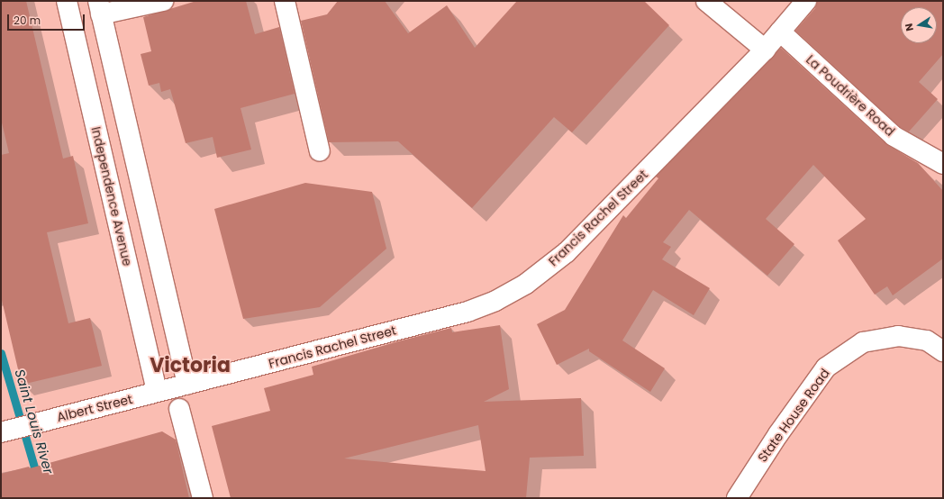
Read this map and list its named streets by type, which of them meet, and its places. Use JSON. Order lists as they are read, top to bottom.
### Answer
{
  "streets": {
    "main road": [
      "La Poudrière Road",
      "Independence Avenue",
      "Francis Rachel Street",
      "Albert Street",
      "State House Road"
    ]
  },
  "crossings": [
    ["La Poudrière Road", "Francis Rachel Street"],
    ["Independence Avenue", "Albert Street"],
    ["Francis Rachel Street", "Albert Street"]
  ],
  "districts": ["Victoria"],
  "water": ["Saint Louis River"],
  "scale_bar": "20 m",
  "north": "left"
}
